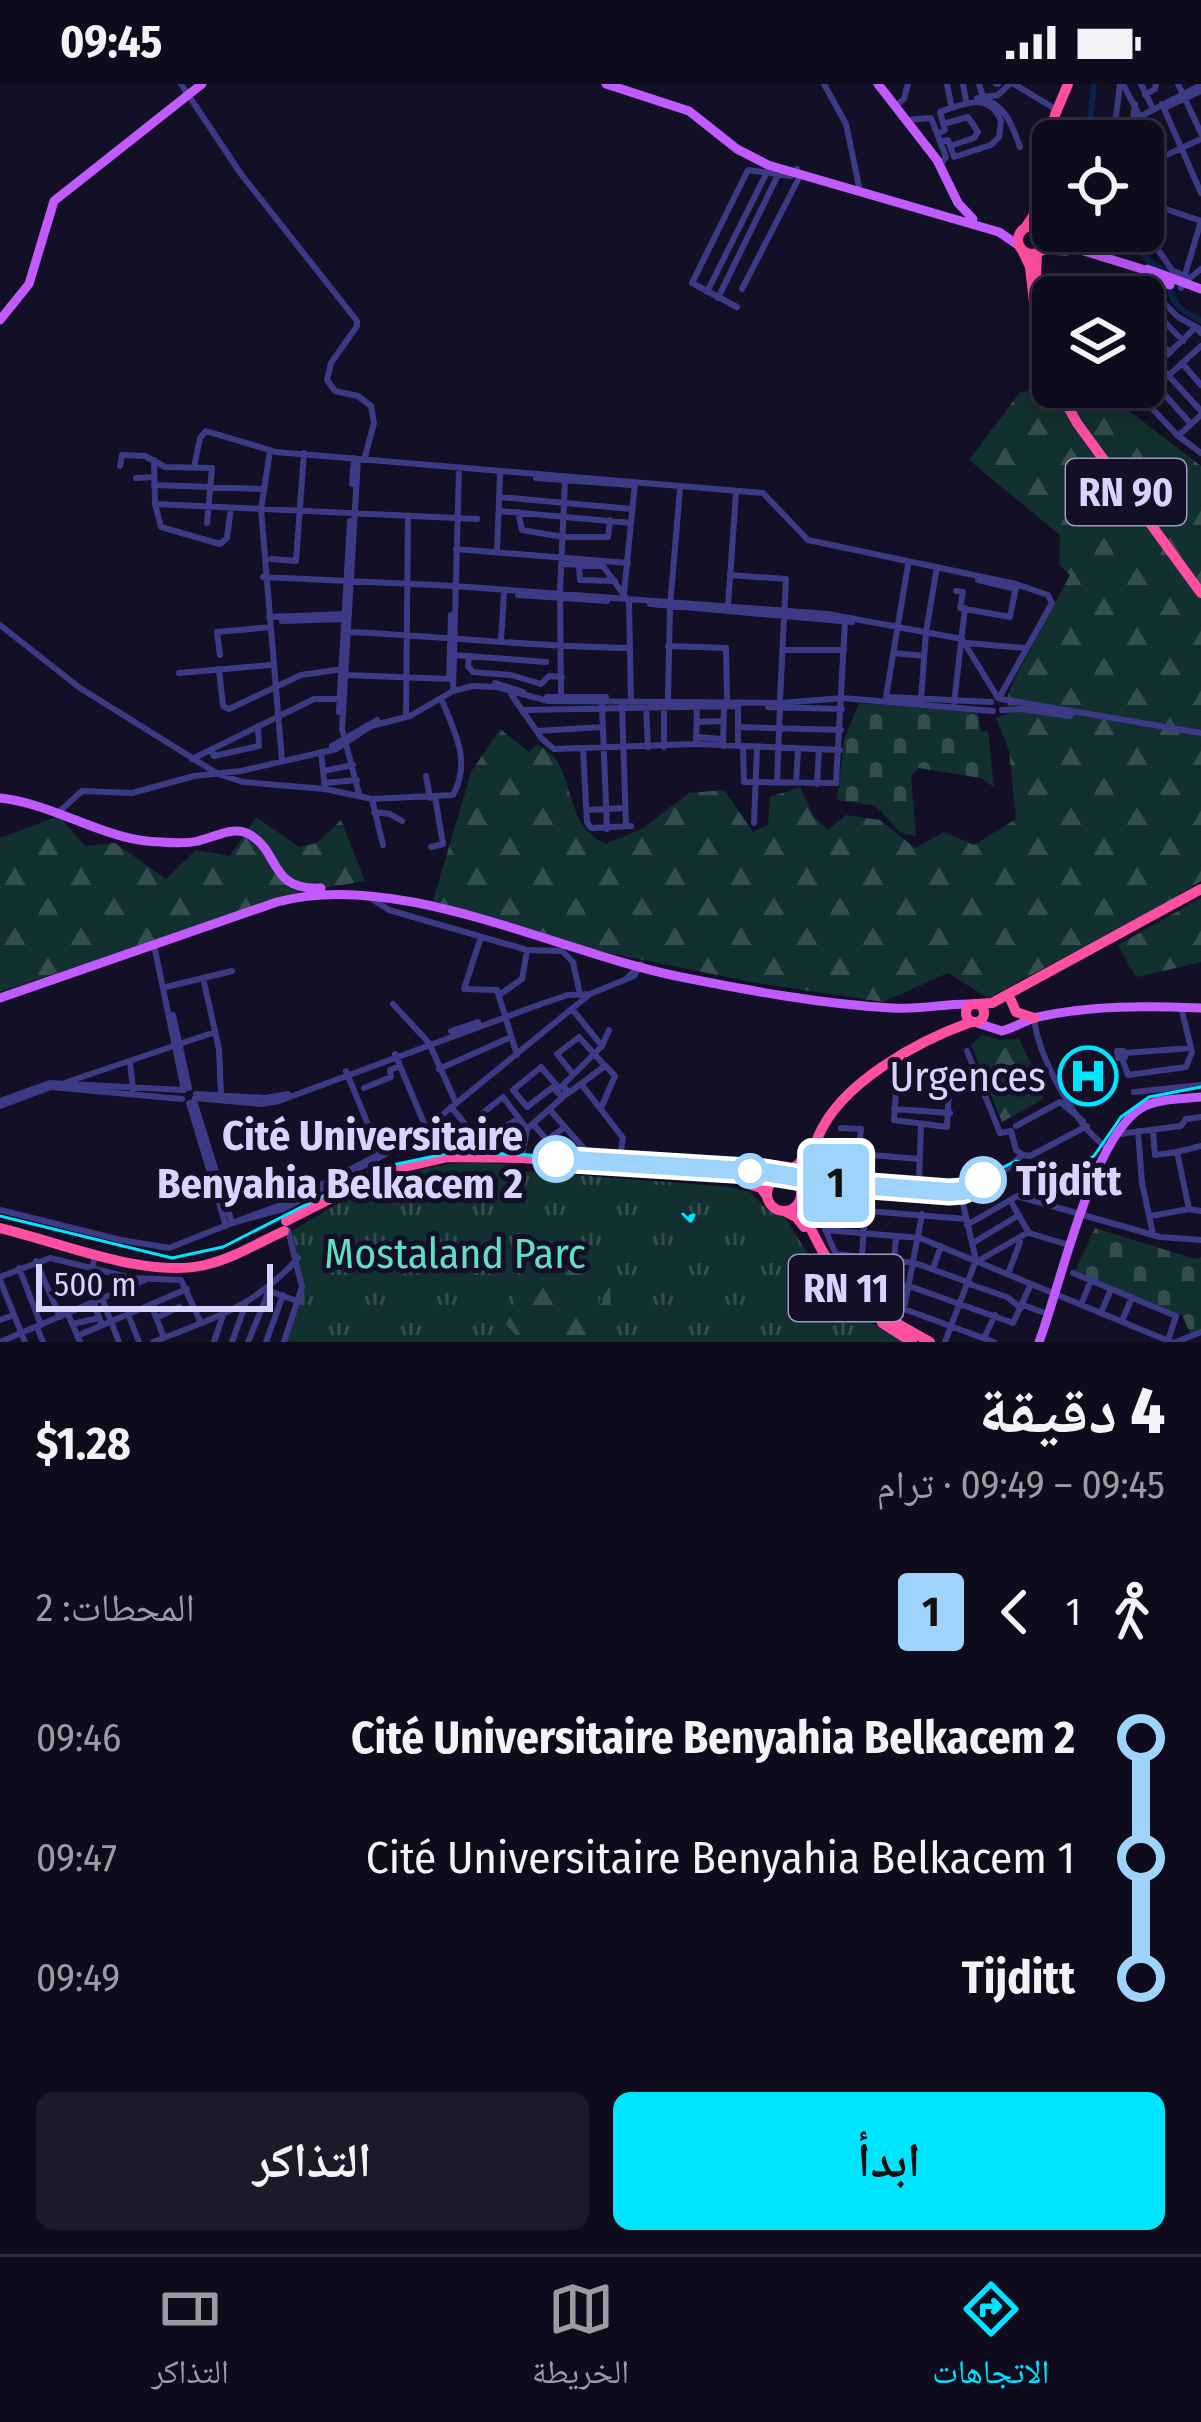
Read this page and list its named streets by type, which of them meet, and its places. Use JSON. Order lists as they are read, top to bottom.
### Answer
{
  "streets": {
    "highway": ["RN 90", "RN 11"]
  },
  "parks": ["Mostaland Parc"],
  "places": {
    "hospital": ["Urgences"],
    "other": ["Cité Universitaire Benyahia Belkacem 2", "Tijditt"]
  },
  "lines": ["tram line 1"],
  "scale_bar": "500 m",
  "page": {
    "status": "09:45",
    "on_map": "1",
    "scale": "500 m",
    "heading": ["4 دقيقة", "09:45 – 09:49 · ترام", "$1.28"],
    "legs": ["1", "1", "المحطات: 2"],
    "list": [
      {
        "name": "Cité Universitaire Benyahia Belkacem 2",
        "value": "09:46"
      },
      {
        "name": "Cité Universitaire Benyahia Belkacem 1",
        "value": "09:47"
      },
      {
        "name": "Tijditt",
        "value": "09:49"
      }
    ],
    "buttons": ["ابدأ", "التذاكر"],
    "tabs": ["الاتجاهات", "الخريطة", "التذاكر"]
  }
}
